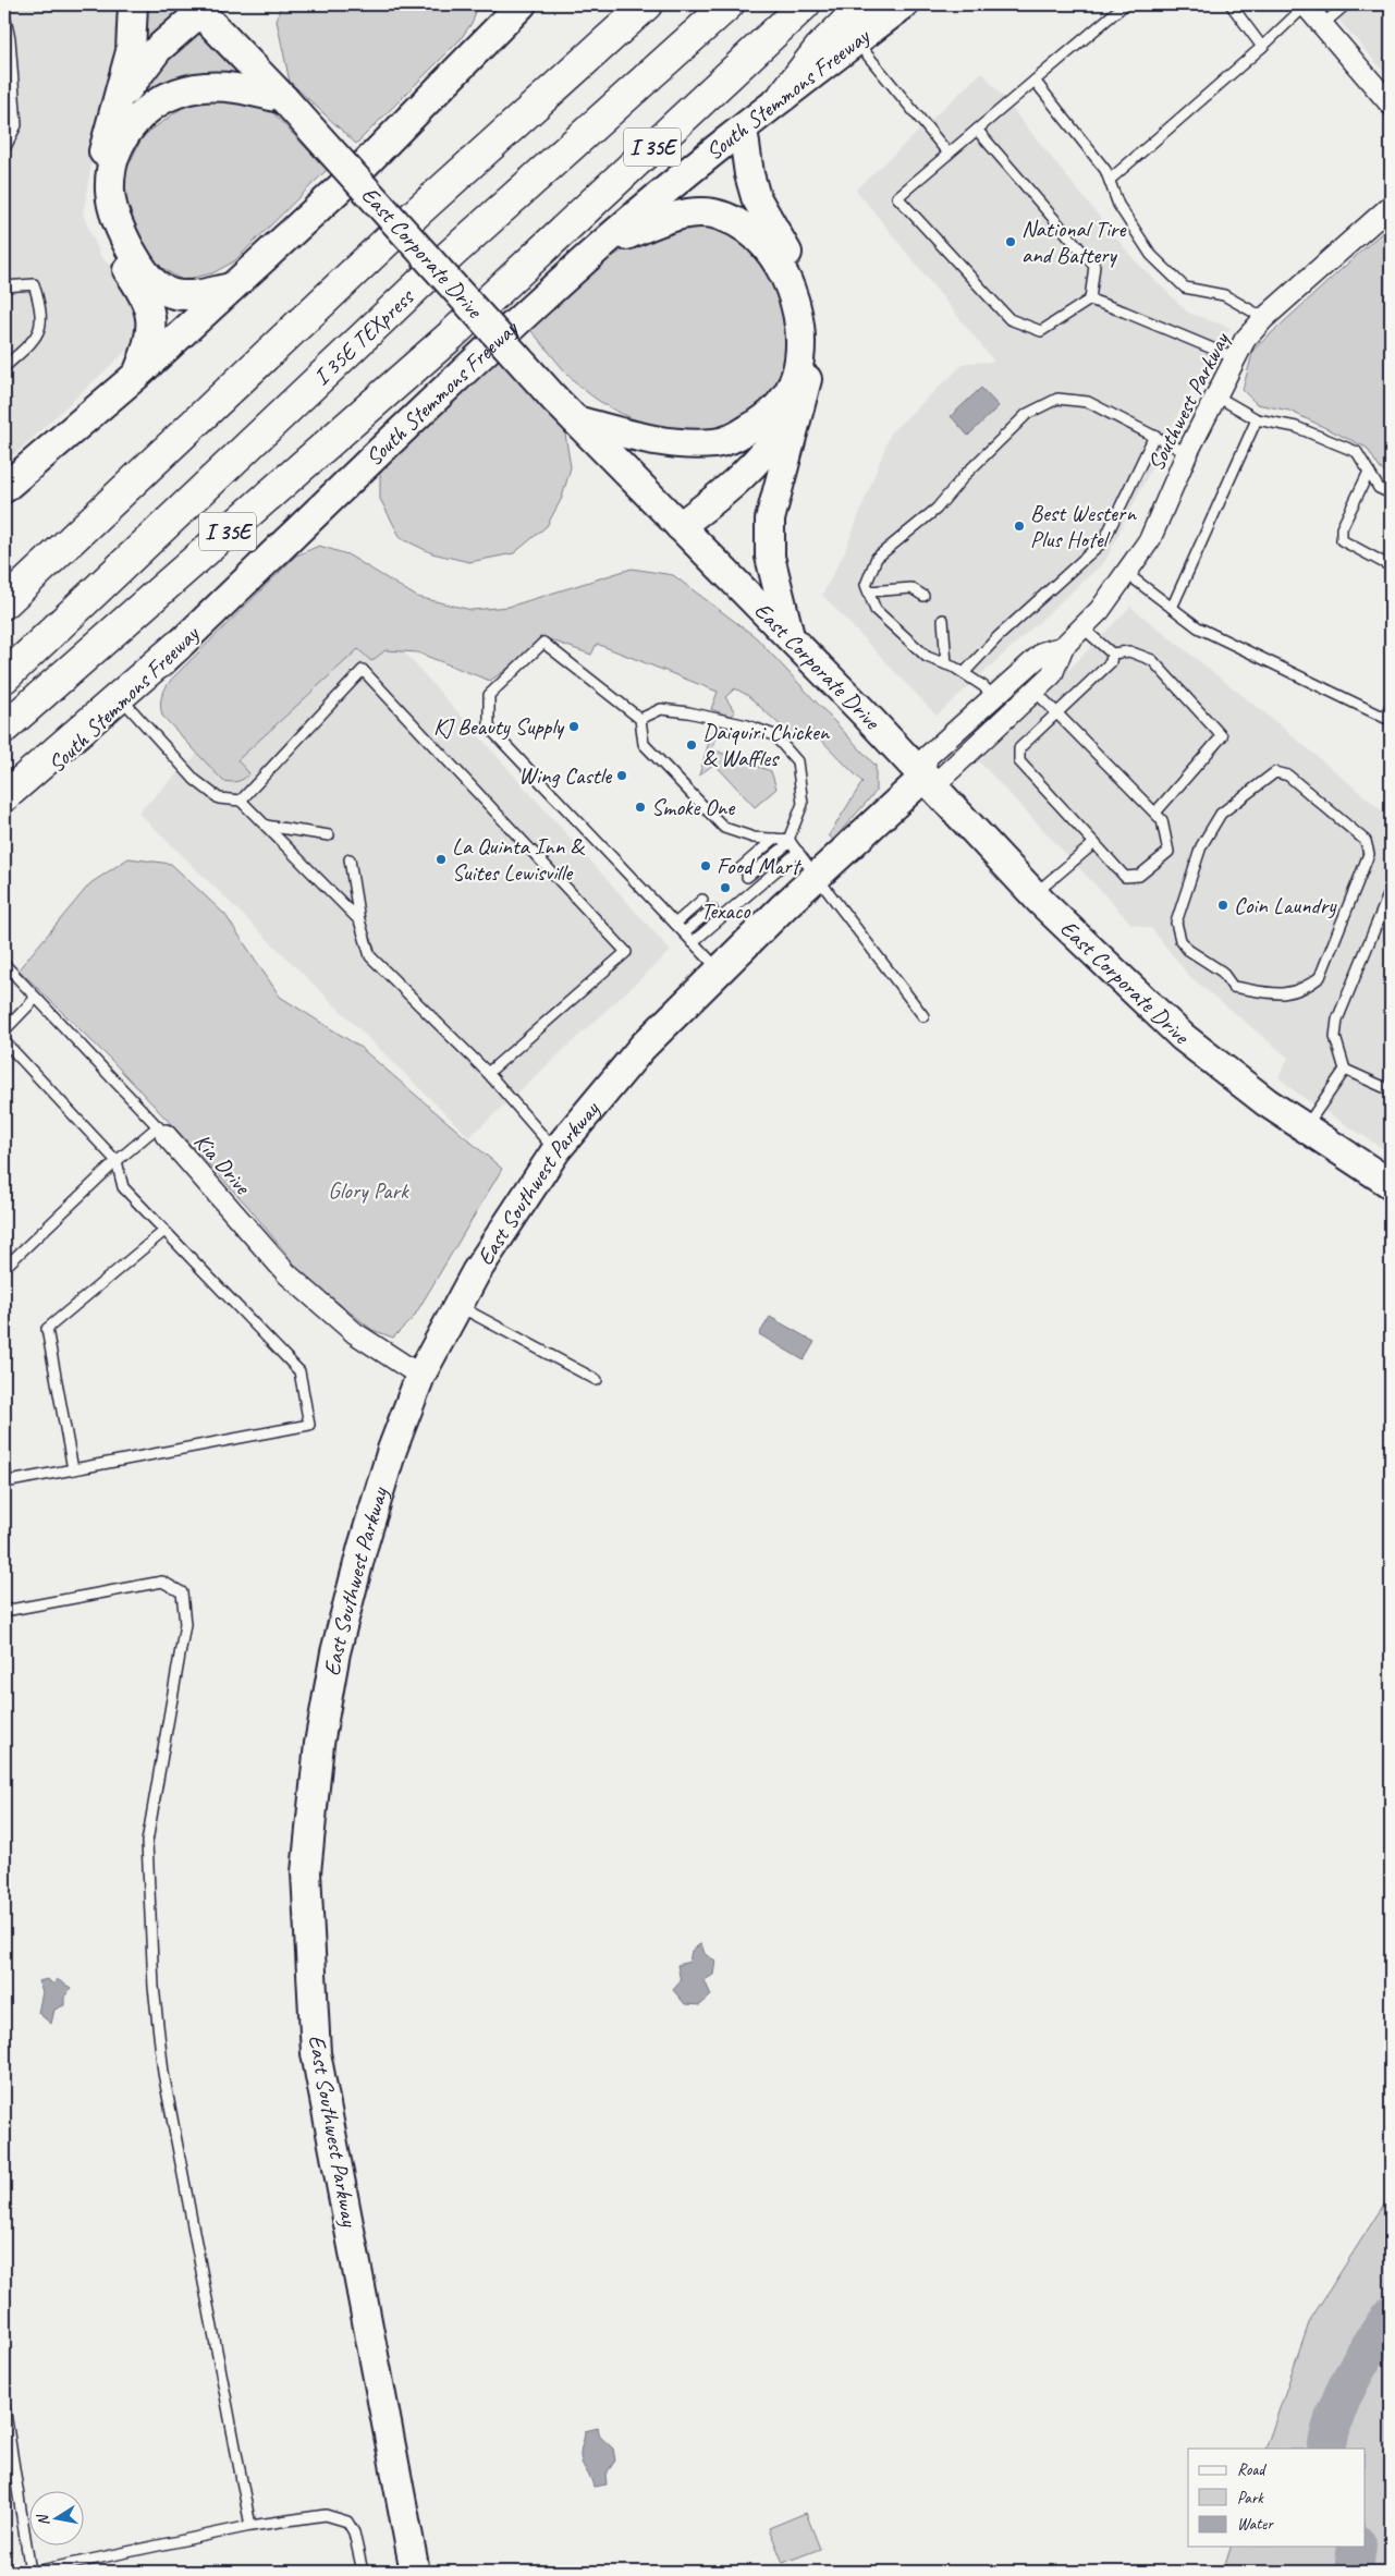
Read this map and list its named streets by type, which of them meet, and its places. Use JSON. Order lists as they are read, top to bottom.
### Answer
{
  "streets": {
    "highway": ["South Stemmons Freeway", "I 35E", "I 35E TEXpress"],
    "main road": ["East Corporate Drive", "East Southwest Parkway"],
    "street": ["Southwest Parkway", "Kia Drive"]
  },
  "crossings": [
    ["East Corporate Drive", "Southwest Parkway"],
    ["East Corporate Drive", "East Southwest Parkway"],
    ["Southwest Parkway", "East Southwest Parkway"],
    ["Kia Drive", "East Southwest Parkway"]
  ],
  "parks": ["Glory Park"],
  "places": [
    "National Tire and Battery",
    "Best Western Plus Hotel",
    "KJ Beauty Supply",
    "Daiquiri Chicken & Waffles",
    "Wing Castle",
    "Smoke One",
    "La Quinta Inn & Suites Lewisville",
    "Food Mart",
    "Texaco",
    "Coin Laundry"
  ],
  "legend": ["Road", "Park", "Water"],
  "north": "left"
}
